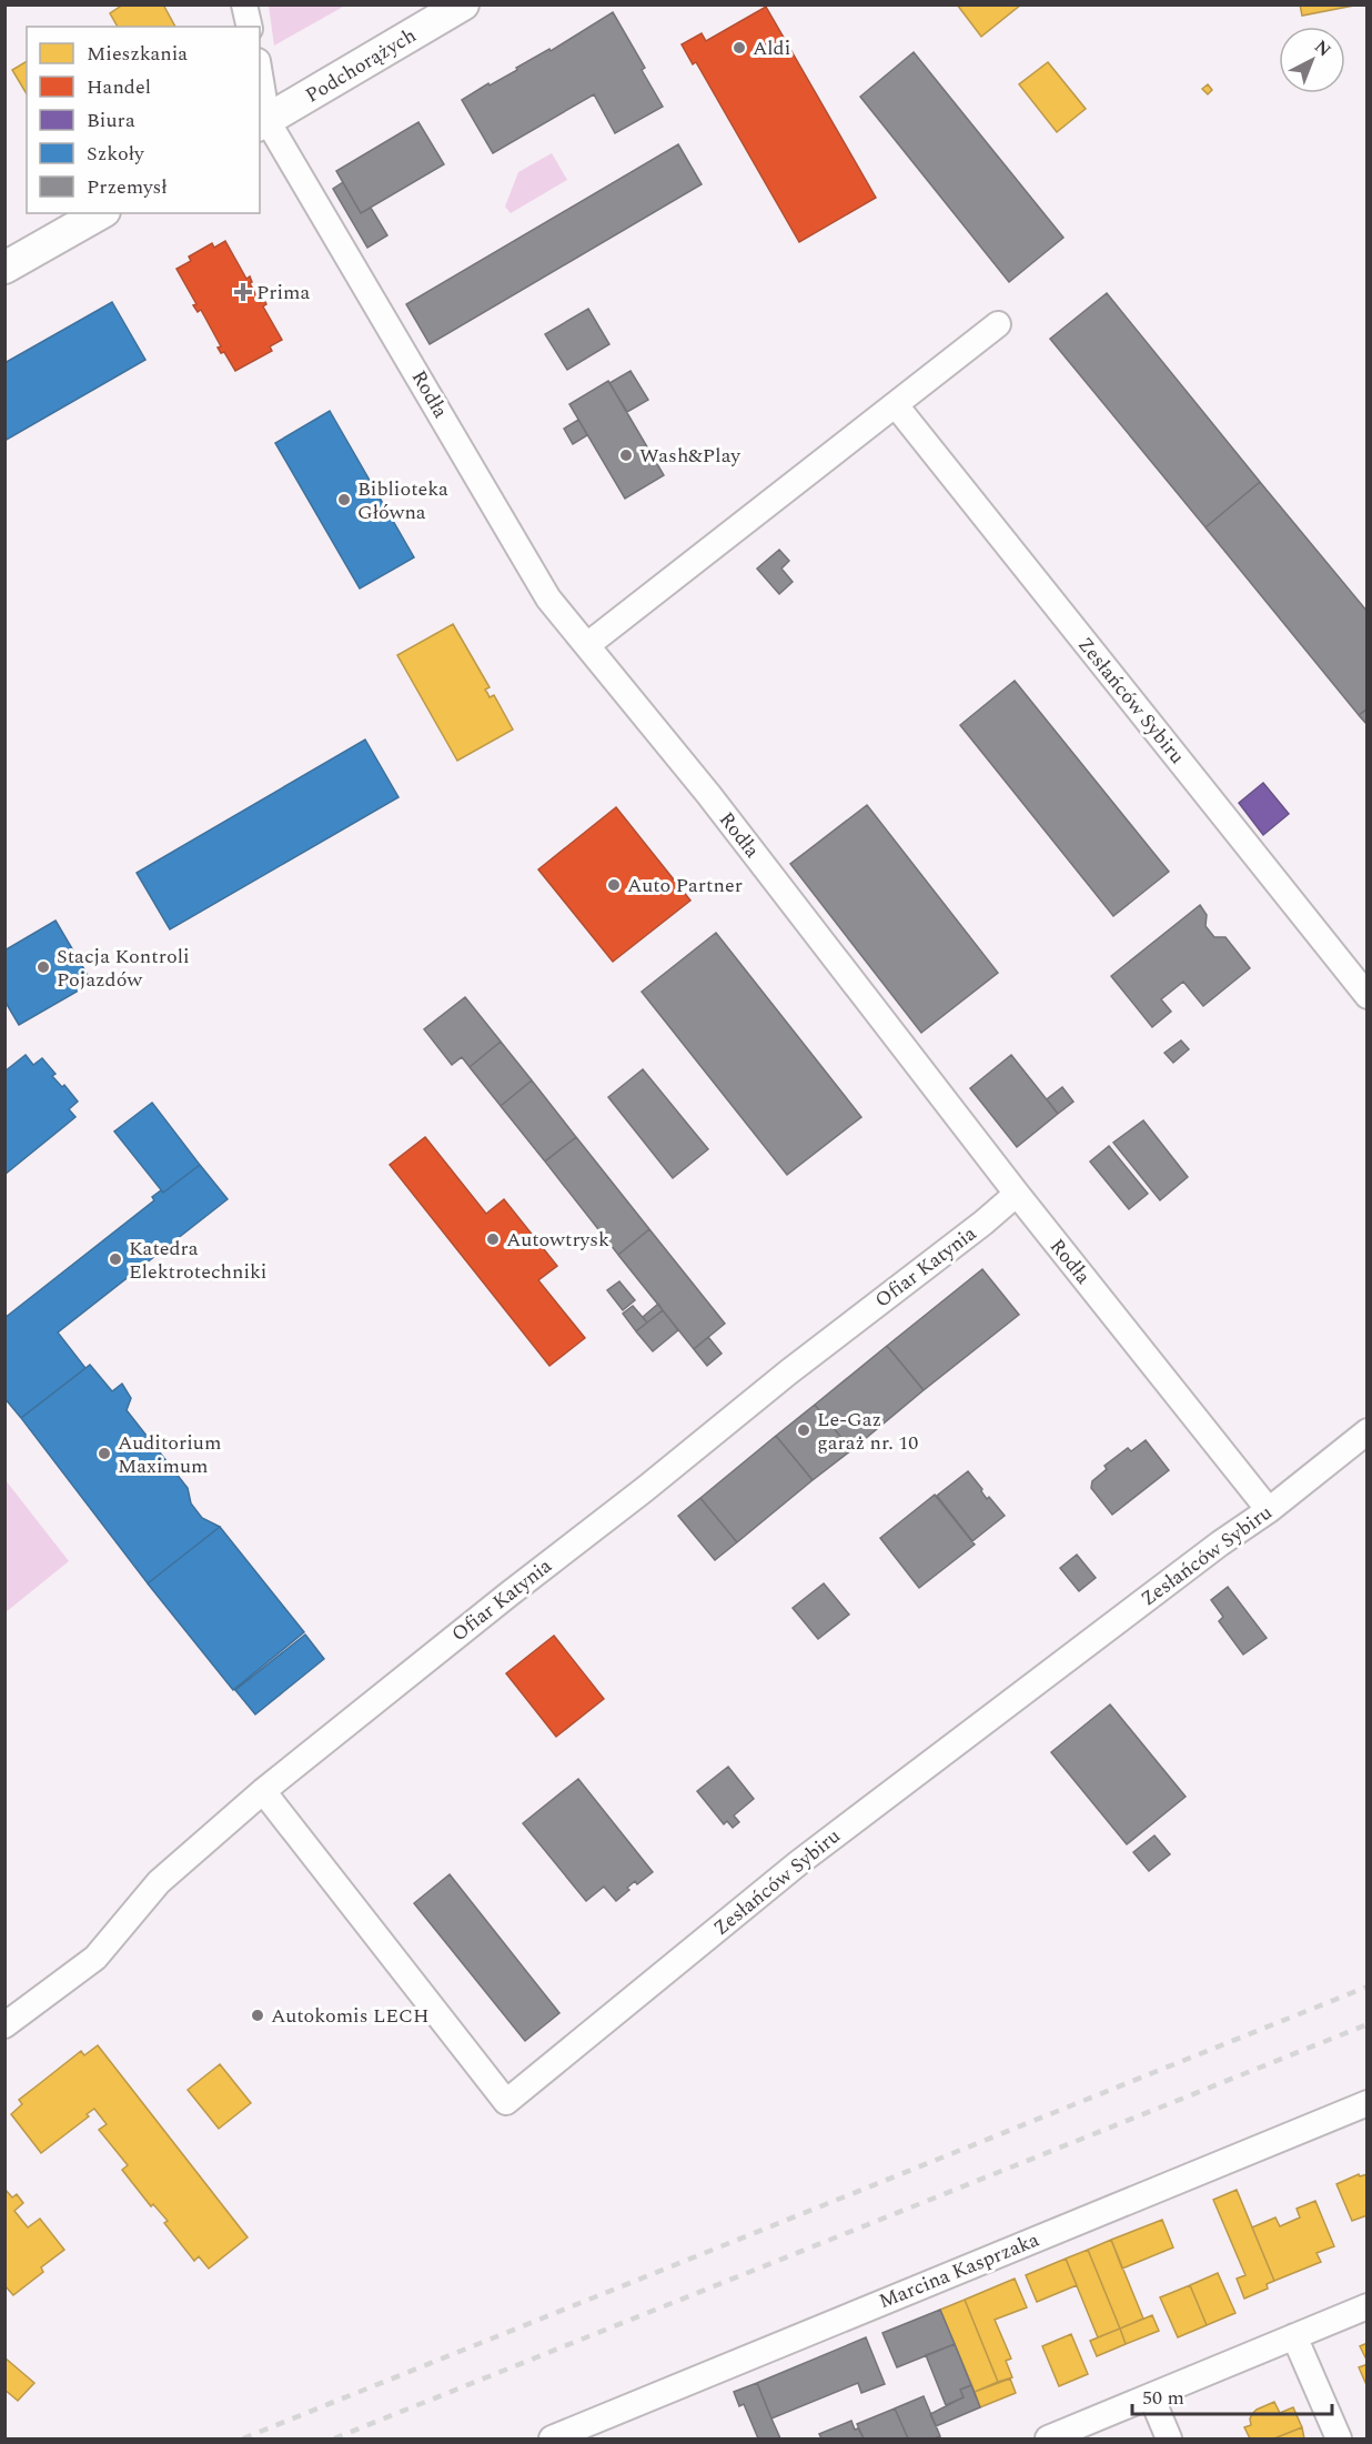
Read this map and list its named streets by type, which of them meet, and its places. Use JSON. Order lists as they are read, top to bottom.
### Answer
{
  "streets": {
    "street": [
      "Podchorążych",
      "Rodła",
      "Zesłańców Sybiru",
      "Ofiar Katynia",
      "Marcina Kasprzaka"
    ]
  },
  "crossings": [
    ["Podchorążych", "Rodła"],
    ["Rodła", "Zesłańców Sybiru"],
    ["Rodła", "Ofiar Katynia"],
    ["Zesłańców Sybiru", "Ofiar Katynia"]
  ],
  "places": {
    "other": [
      "Aldi",
      "Wash&Play",
      "Biblioteka Główna",
      "Auto Partner",
      "Stacja Kontroli Pojazdów",
      "Autowtrysk",
      "Katedra Elektrotechniki",
      "Le-Gaz garaż nr. 10",
      "Auditorium Maximum",
      "Autokomis LECH"
    ],
    "health": ["Prima"]
  },
  "legend": [
    "Mieszkania",
    "Handel",
    "Biura",
    "Szkoły",
    "Przemysł"
  ],
  "scale_bar": "50 m",
  "north": "top right"
}
